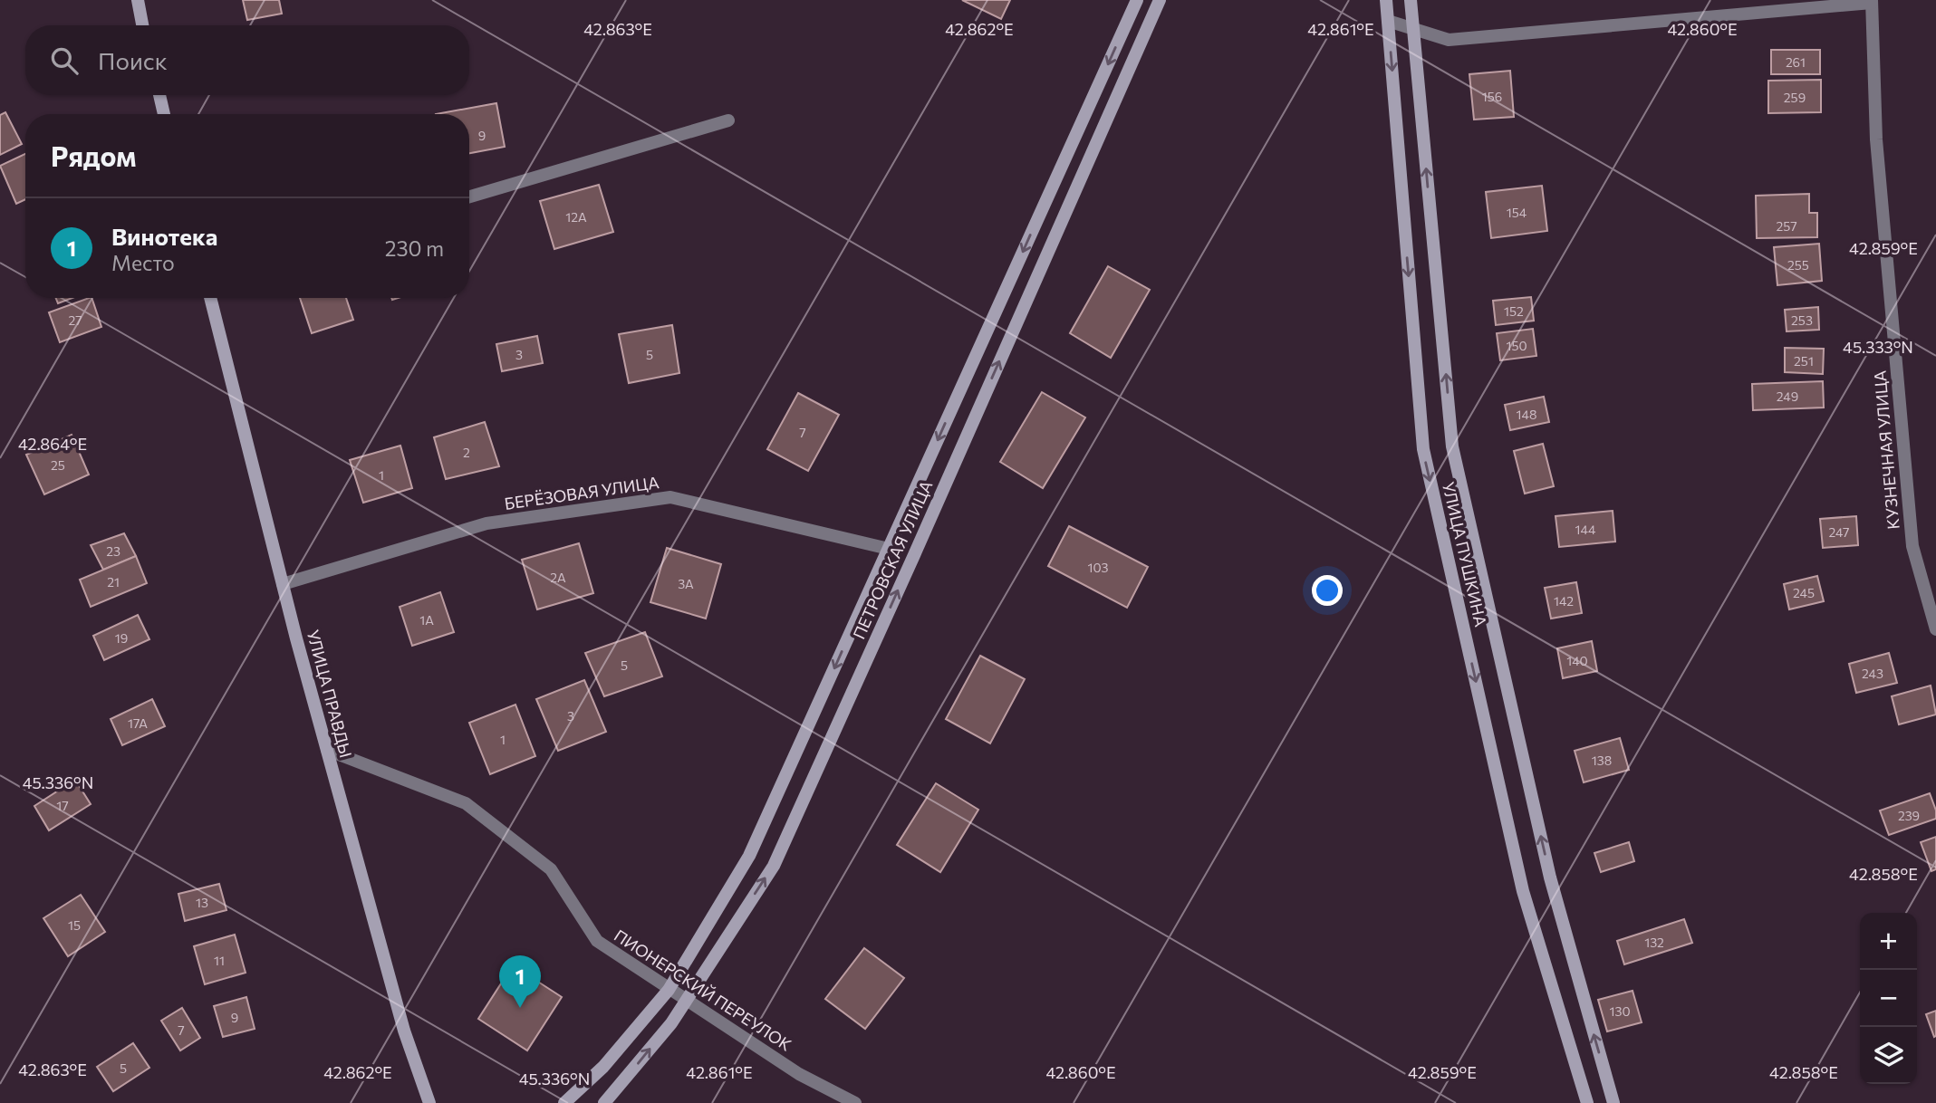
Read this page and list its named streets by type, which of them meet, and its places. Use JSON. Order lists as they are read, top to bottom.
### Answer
{
  "streets": {
    "street": [
      "КУЗНЕЧНАЯ УЛИЦА",
      "БЕРЁЗОВАЯ УЛИЦА",
      "УЛИЦА ПУШКИНА",
      "ПЕТРОВСКАЯ УЛИЦА",
      "УЛИЦА ПРАВДЫ",
      "ПИОНЕРСКИЙ ПЕРЕУЛОК"
    ]
  },
  "crossings": [
    ["БЕРЁЗОВАЯ УЛИЦА", "УЛИЦА ПРАВДЫ"],
    ["ПЕТРОВСКАЯ УЛИЦА", "ПИОНЕРСКИЙ ПЕРЕУЛОК"],
    ["УЛИЦА ПРАВДЫ", "ПИОНЕРСКИЙ ПЕРЕУЛОК"]
  ],
  "house_numbers": [
    "261",
    "156",
    "259",
    "9",
    "154",
    "12А",
    "257",
    "255",
    "152",
    "27",
    "253",
    "150",
    "3",
    "5",
    "251",
    "249",
    "148",
    "7",
    "2",
    "25",
    "1",
    "144",
    "247",
    "23",
    "103",
    "2А",
    "21",
    "3А",
    "245",
    "142",
    "1А",
    "19",
    "140",
    "5",
    "243",
    "3",
    "17А",
    "1",
    "138",
    "17",
    "239",
    "13",
    "15",
    "132",
    "11",
    "130",
    "9",
    "7",
    "5"
  ],
  "page": {
    "search": "Поиск",
    "heading": "Рядом",
    "list": [
      {
        "mark": "1",
        "name": "Винотека",
        "note": "Место",
        "value": "230 m"
      }
    ],
    "map_buttons": ["+", "−"],
    "pins": "1"
  },
  "coordinates": [
    "42.861°E",
    "42.860°E",
    "42.863°E",
    "42.862°E",
    "42.859°E",
    "45.333°N",
    "42.864°E",
    "45.336°N",
    "42.858°E"
  ]
}
